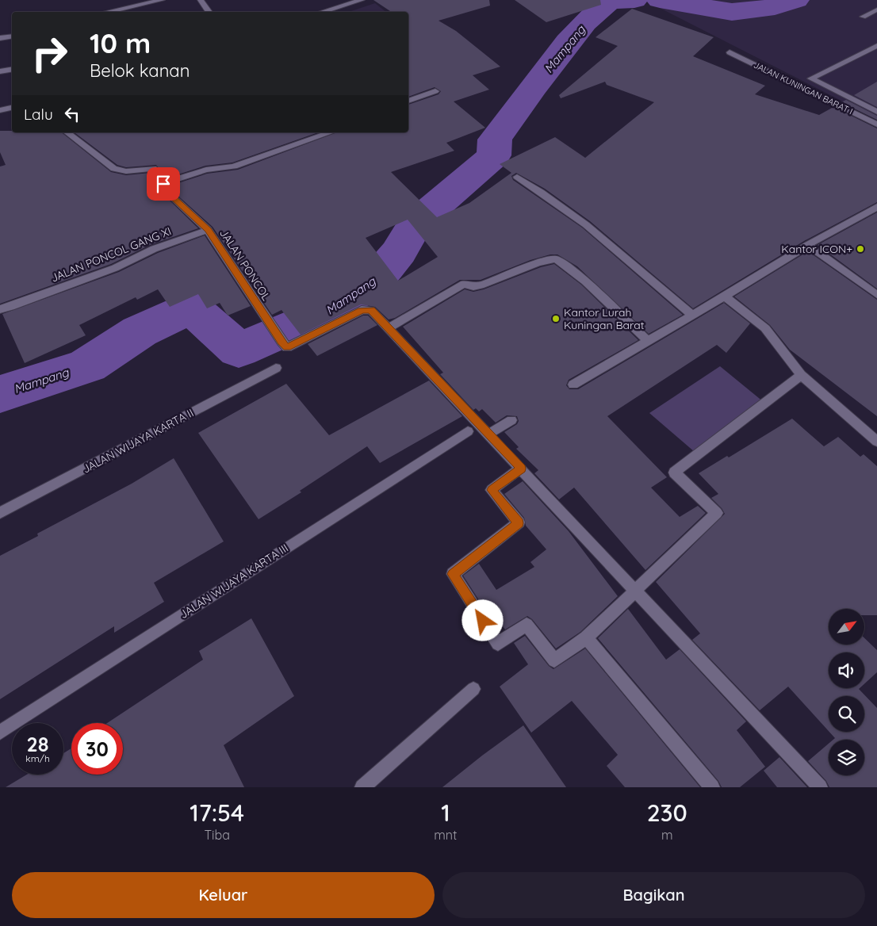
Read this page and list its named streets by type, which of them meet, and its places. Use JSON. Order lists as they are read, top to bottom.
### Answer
{
  "streets": {
    "street": [
      "JALAN KUNINGAN BARAT I",
      "JALAN PONCOL GANG XI",
      "JALAN PONCOL",
      "JALAN WIJAYA KARTA II",
      "JALAN WIJAYA KARTA III"
    ]
  },
  "crossings": [
    ["JALAN PONCOL GANG XI", "JALAN PONCOL"]
  ],
  "water": ["Mampang"],
  "places": ["Kantor ICON+", "Kantor Lurah Kuningan Barat"],
  "north": "top right",
  "page": {
    "turn": ["10 m", "Belok kanan"],
    "then": "Lalu",
    "speed": "28 km/h",
    "limit": "30",
    "eta": [
      "17:54",
      "Tiba",
      "1",
      "mnt",
      "230",
      "m"
    ],
    "buttons": ["Keluar", "Bagikan"]
  }
}
